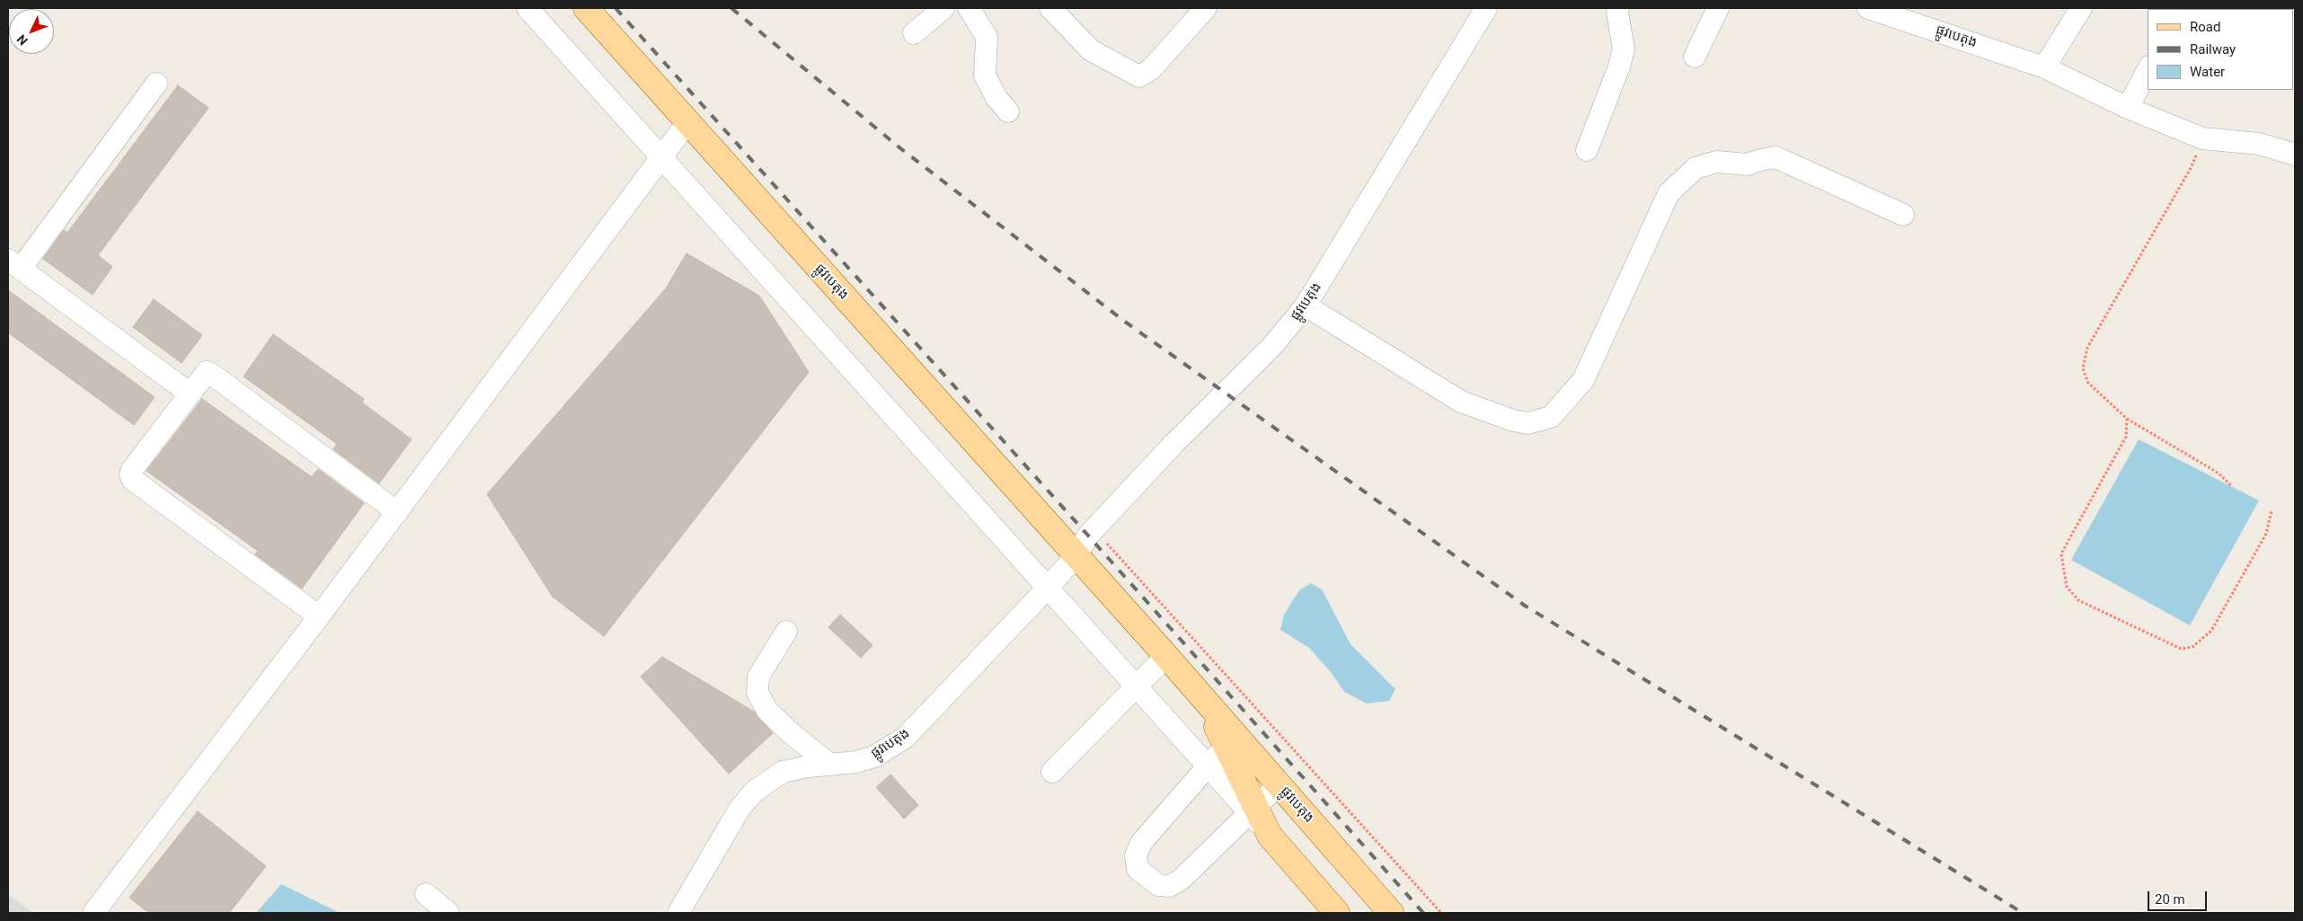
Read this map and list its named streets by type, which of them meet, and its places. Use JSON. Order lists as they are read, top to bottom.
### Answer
{
  "streets": {
    "main road": ["ផ្លូវបេតុង"]
  },
  "legend": ["Road", "Railway", "Water"],
  "scale_bar": "20 m",
  "north": "bottom left"
}
